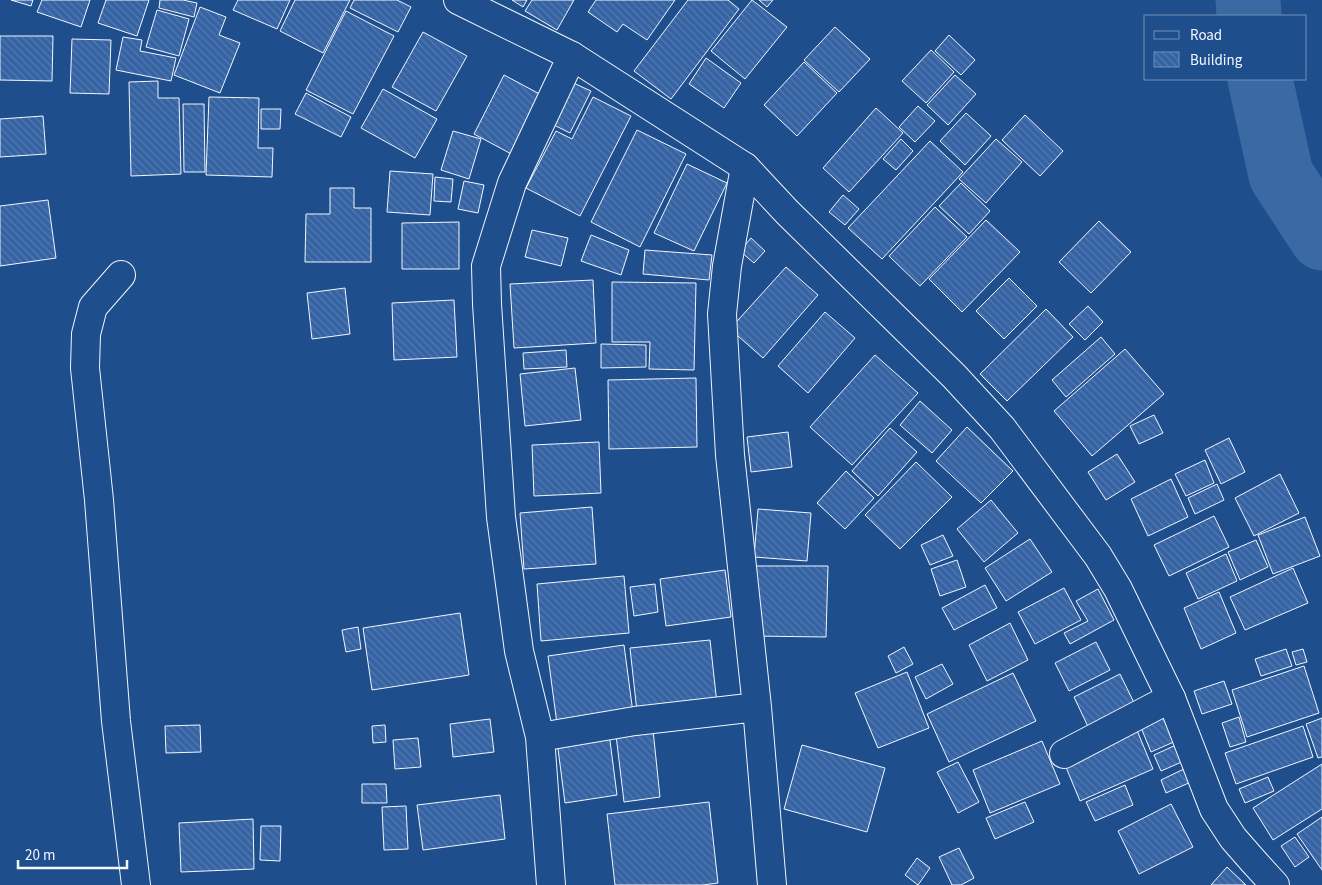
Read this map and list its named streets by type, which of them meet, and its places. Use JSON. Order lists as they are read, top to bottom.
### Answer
{
  "legend": ["Road", "Building"],
  "scale_bar": "20 m"
}
